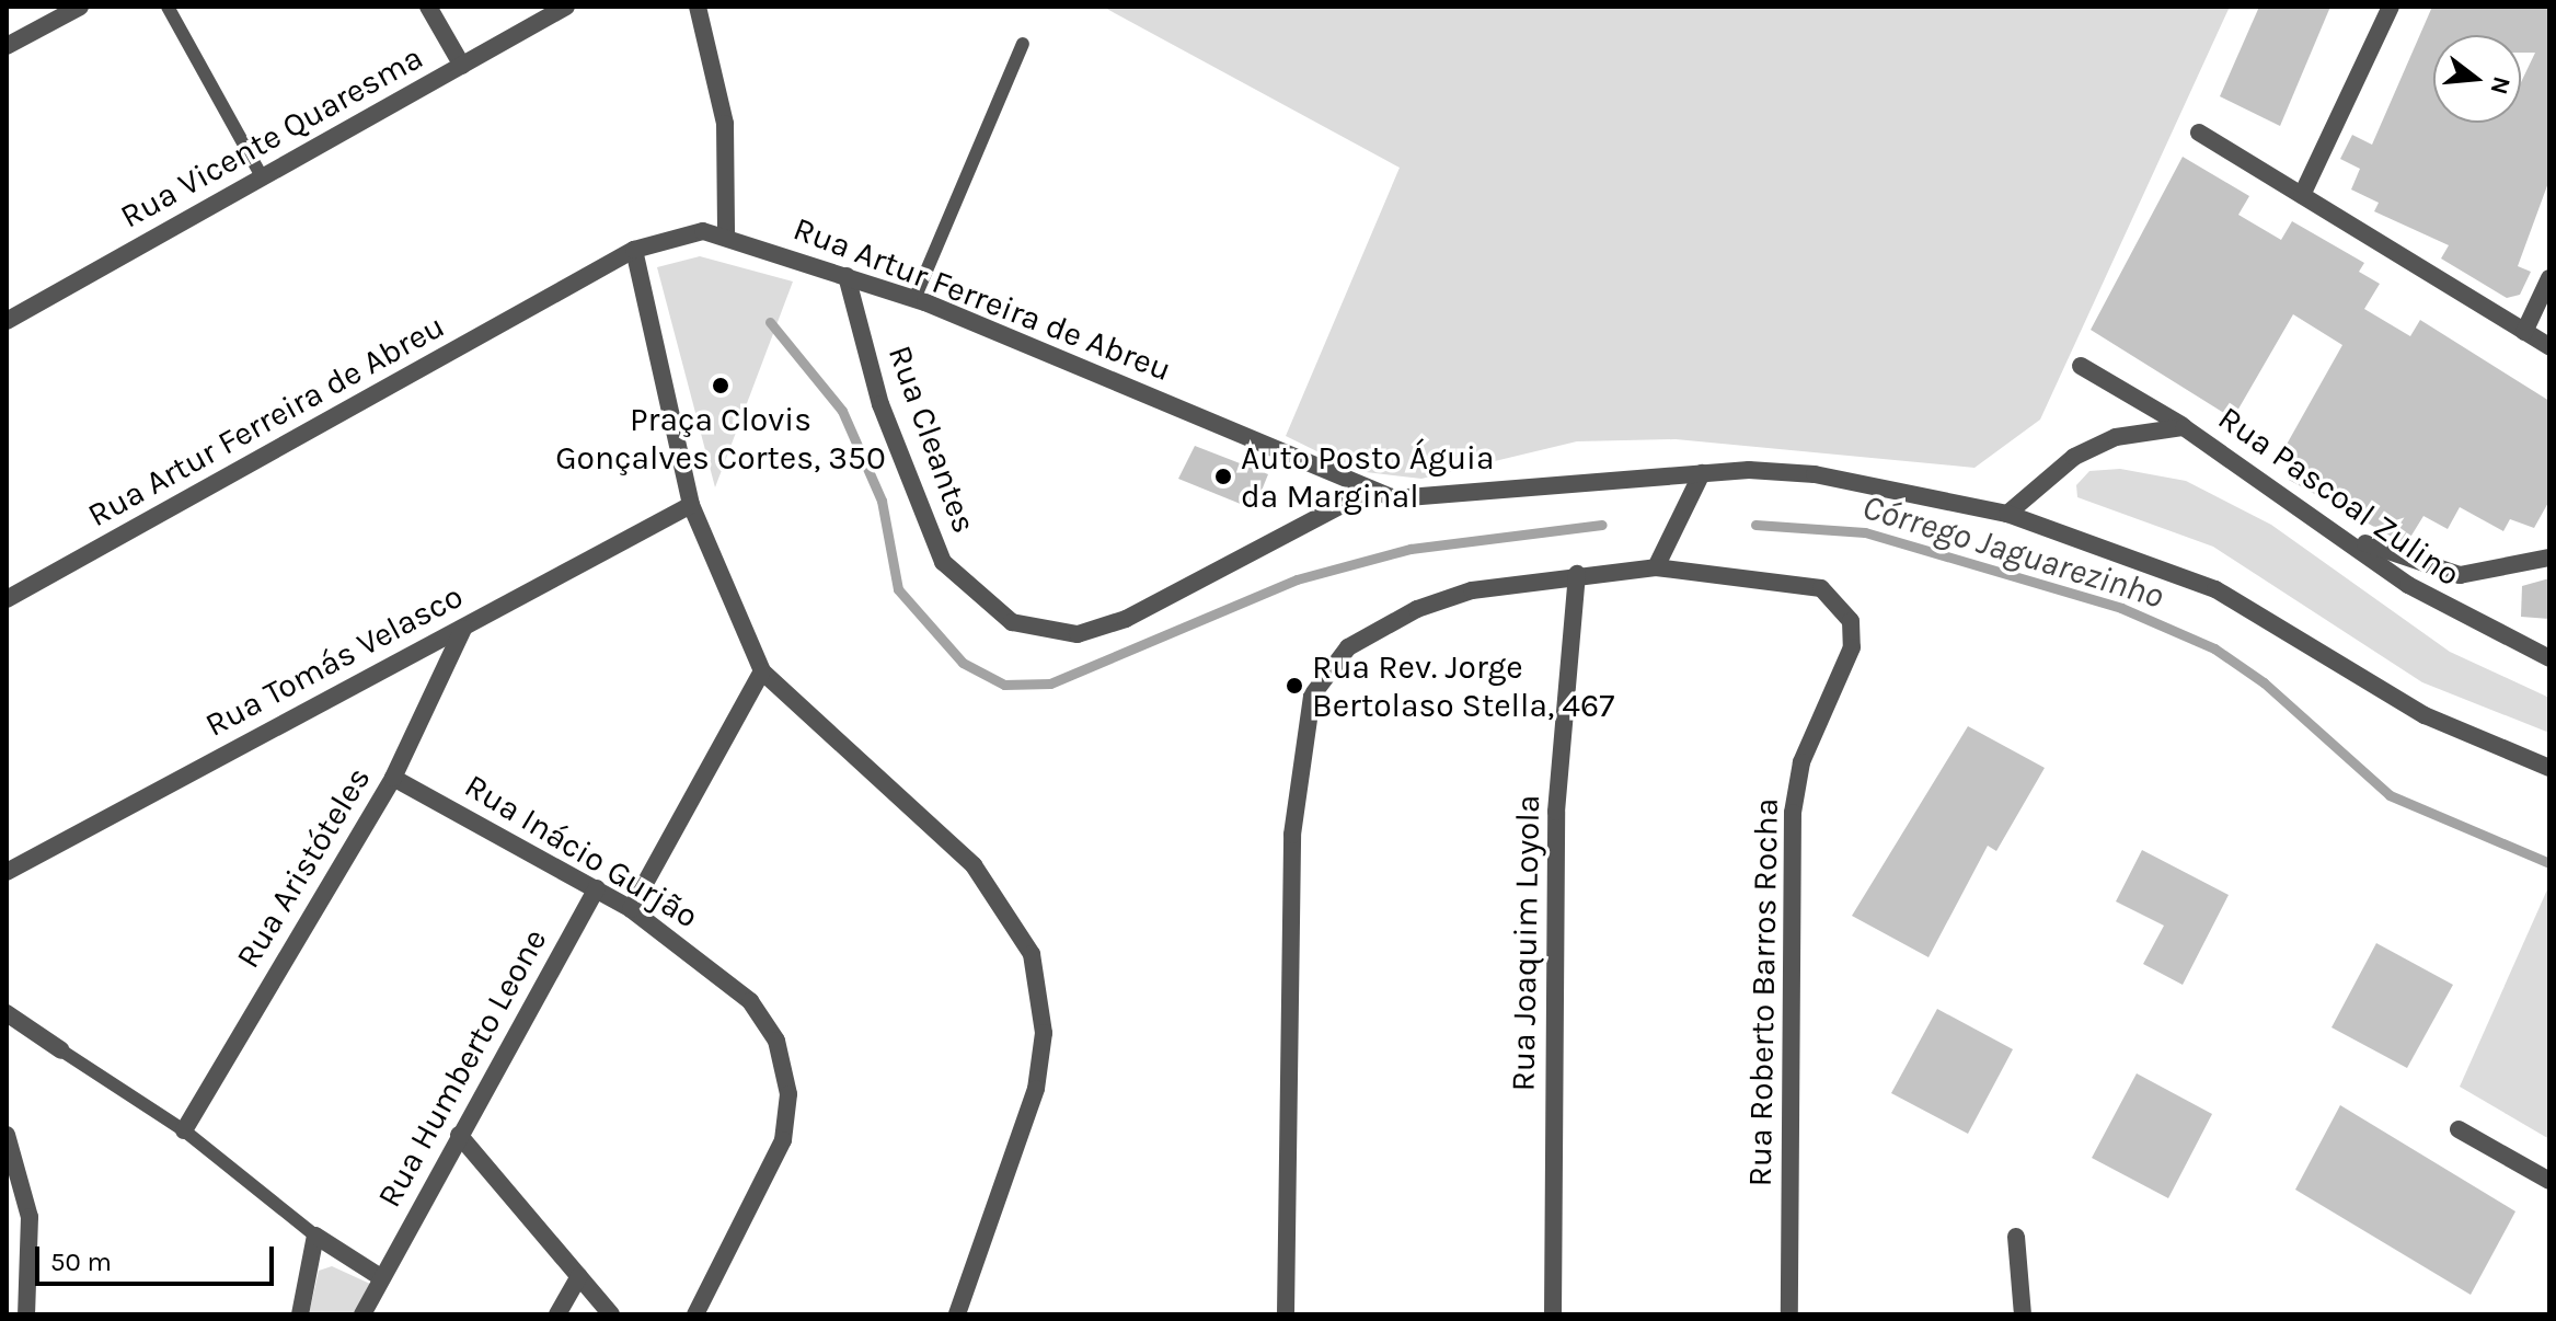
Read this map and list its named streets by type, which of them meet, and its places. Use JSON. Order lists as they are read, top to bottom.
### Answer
{
  "streets": {
    "street": [
      "Rua Vicente Quaresma",
      "Rua Artur Ferreira de Abreu",
      "Rua Cleantes",
      "Rua Pascoal Zulino",
      "Rua Tomás Velasco",
      "Rua Inácio Gurjão",
      "Rua Aristóteles",
      "Rua Joaquim Loyola",
      "Rua Roberto Barros Rocha",
      "Rua Humberto Leone"
    ]
  },
  "crossings": [
    ["Rua Artur Ferreira de Abreu", "Rua Cleantes"],
    ["Rua Artur Ferreira de Abreu", "Rua Pascoal Zulino"],
    ["Rua Tomás Velasco", "Rua Aristóteles"],
    ["Rua Inácio Gurjão", "Rua Aristóteles"],
    ["Rua Inácio Gurjão", "Rua Humberto Leone"]
  ],
  "water": ["Córrego Jaguarezinho"],
  "places": ["Praça Clovis Gonçalves Cortes, 350", "Auto Posto Águia da Marginal", "Rua Rev. Jorge Bertolaso Stella, 467"],
  "scale_bar": "50 m",
  "north": "right"
}
